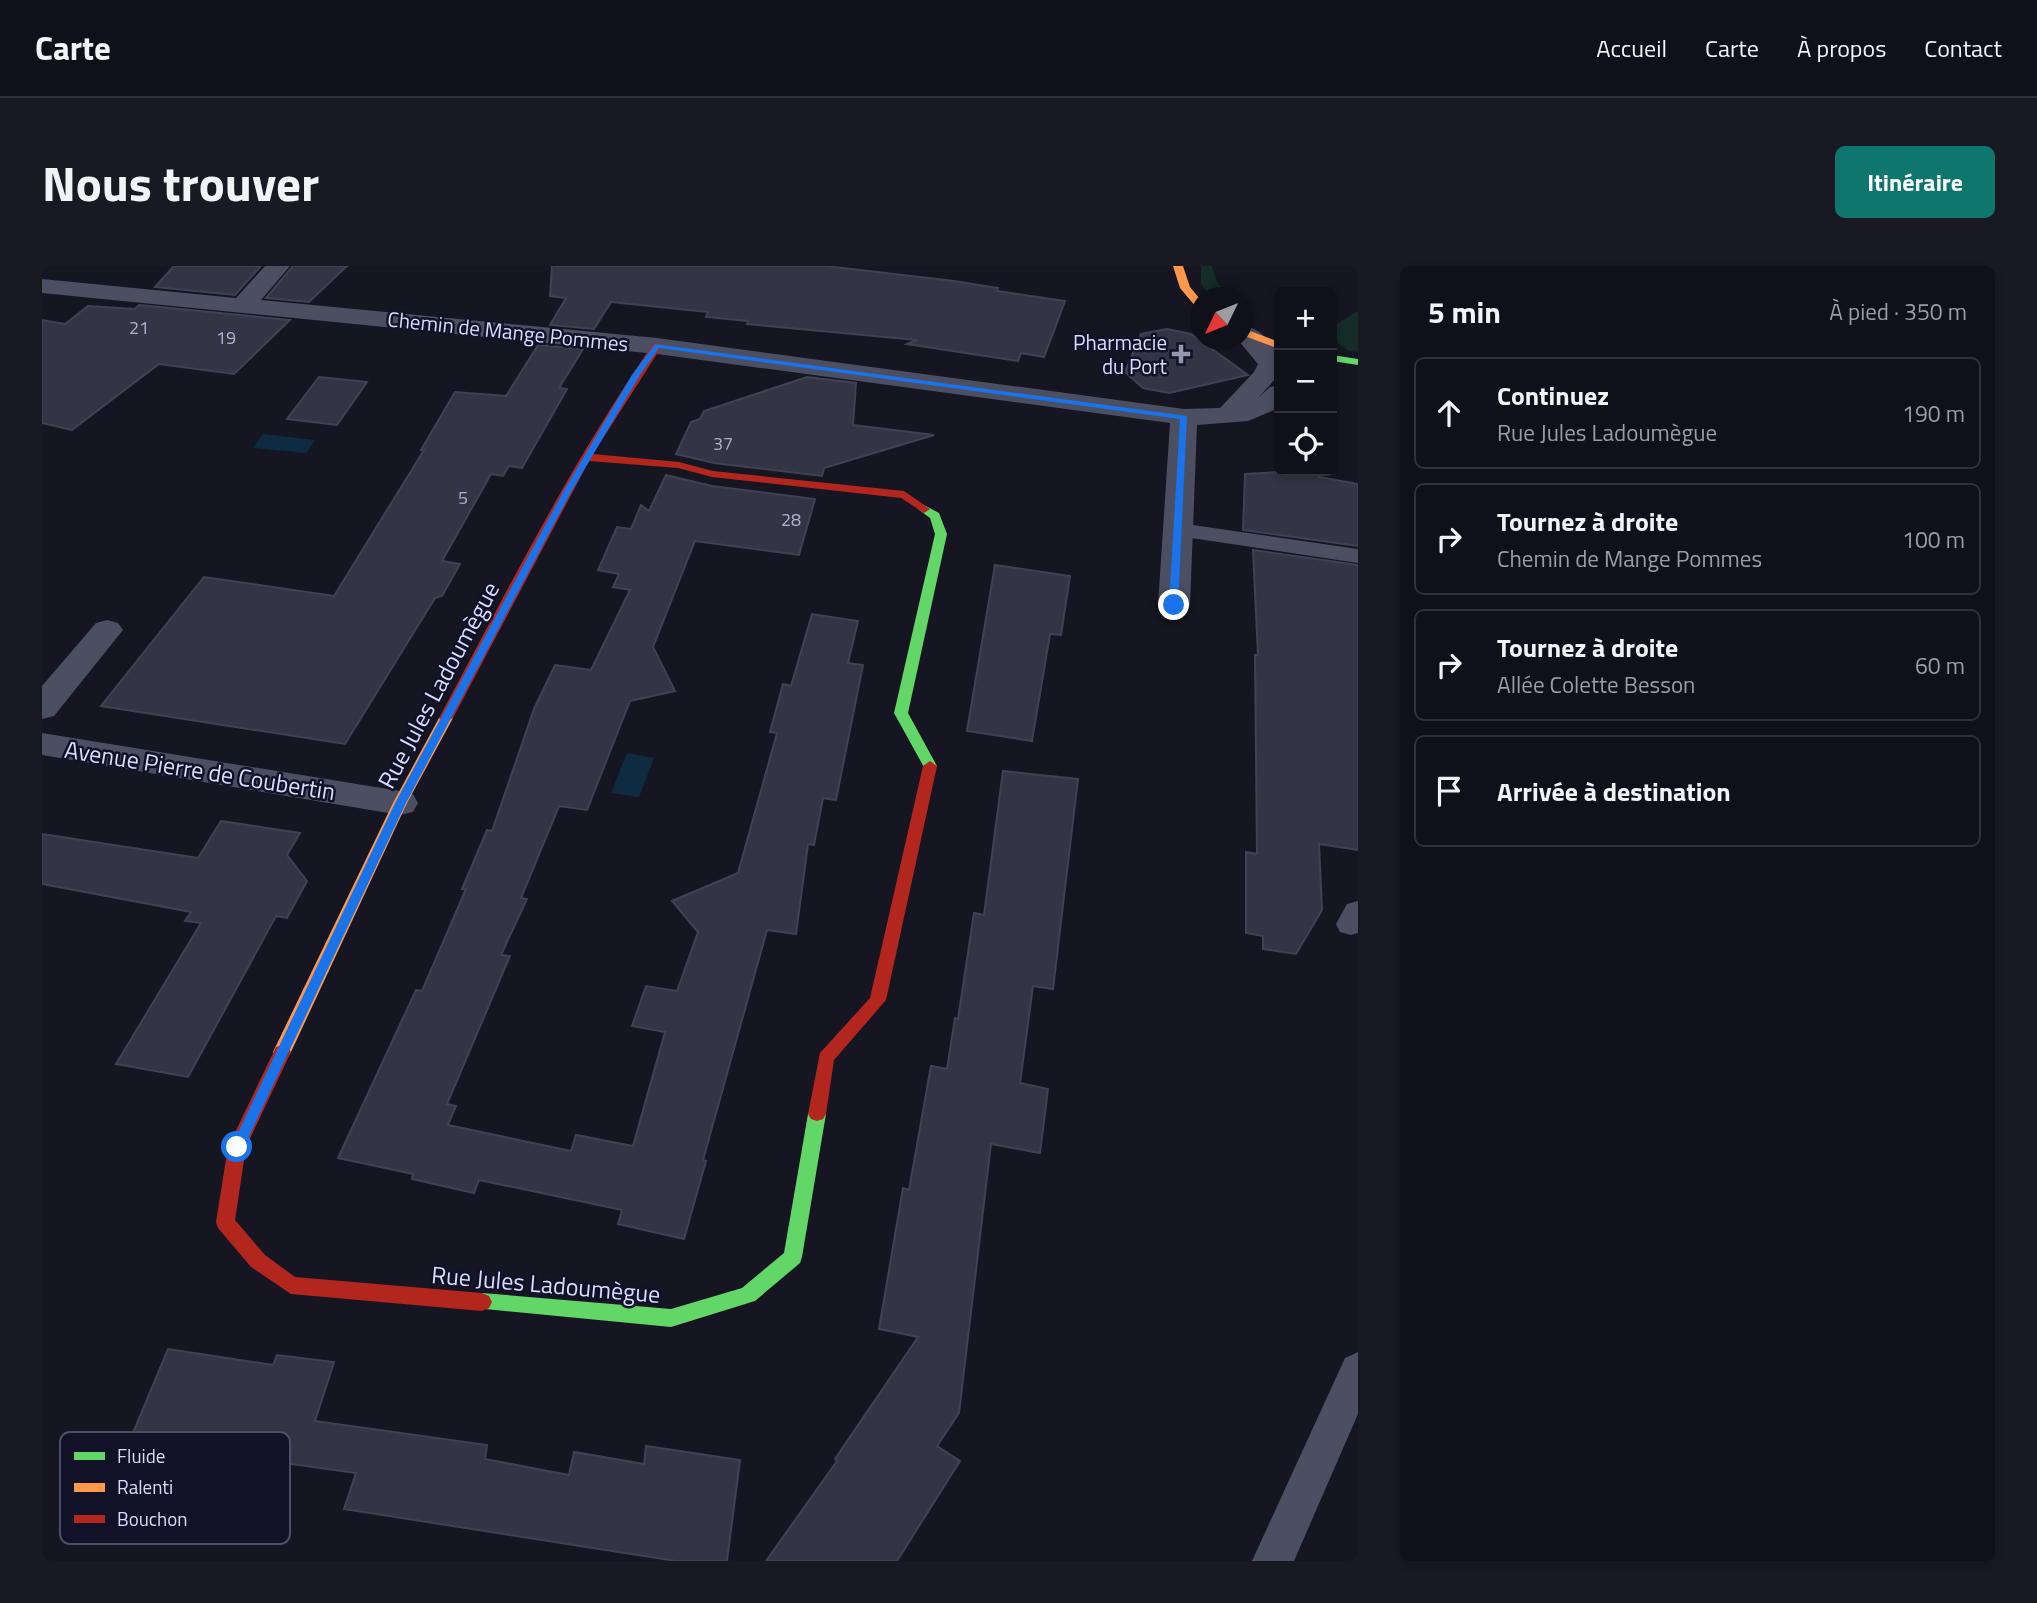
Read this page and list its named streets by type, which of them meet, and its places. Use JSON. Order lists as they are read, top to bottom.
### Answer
{
  "streets": {
    "street": ["Chemin de Mange Pommes", "Rue Jules Ladoumègue", "Avenue Pierre de Coubertin"]
  },
  "crossings": [
    ["Chemin de Mange Pommes", "Rue Jules Ladoumègue"],
    ["Rue Jules Ladoumègue", "Avenue Pierre de Coubertin"]
  ],
  "places": {
    "health": ["Pharmacie du Port"]
  },
  "house_numbers": [
    "21",
    "19",
    "37",
    "5",
    "28"
  ],
  "legend": ["Fluide", "Ralenti", "Bouchon"],
  "north": "bottom left",
  "page": {
    "header": "Carte",
    "nav": [
      "Accueil",
      "Carte",
      "À propos",
      "Contact"
    ],
    "title": "Nous trouver",
    "buttons": "Itinéraire",
    "heading": ["5 min", "À pied · 350 m"],
    "map_buttons": ["+", "−"],
    "list": [
      ["Continuez", "Rue Jules Ladoumègue", "190 m"],
      ["Tournez à droite", "Chemin de Mange Pommes", "100 m"],
      ["Tournez à droite", "Allée Colette Besson", "60 m"],
      "Arrivée à destination"
    ]
  }
}
